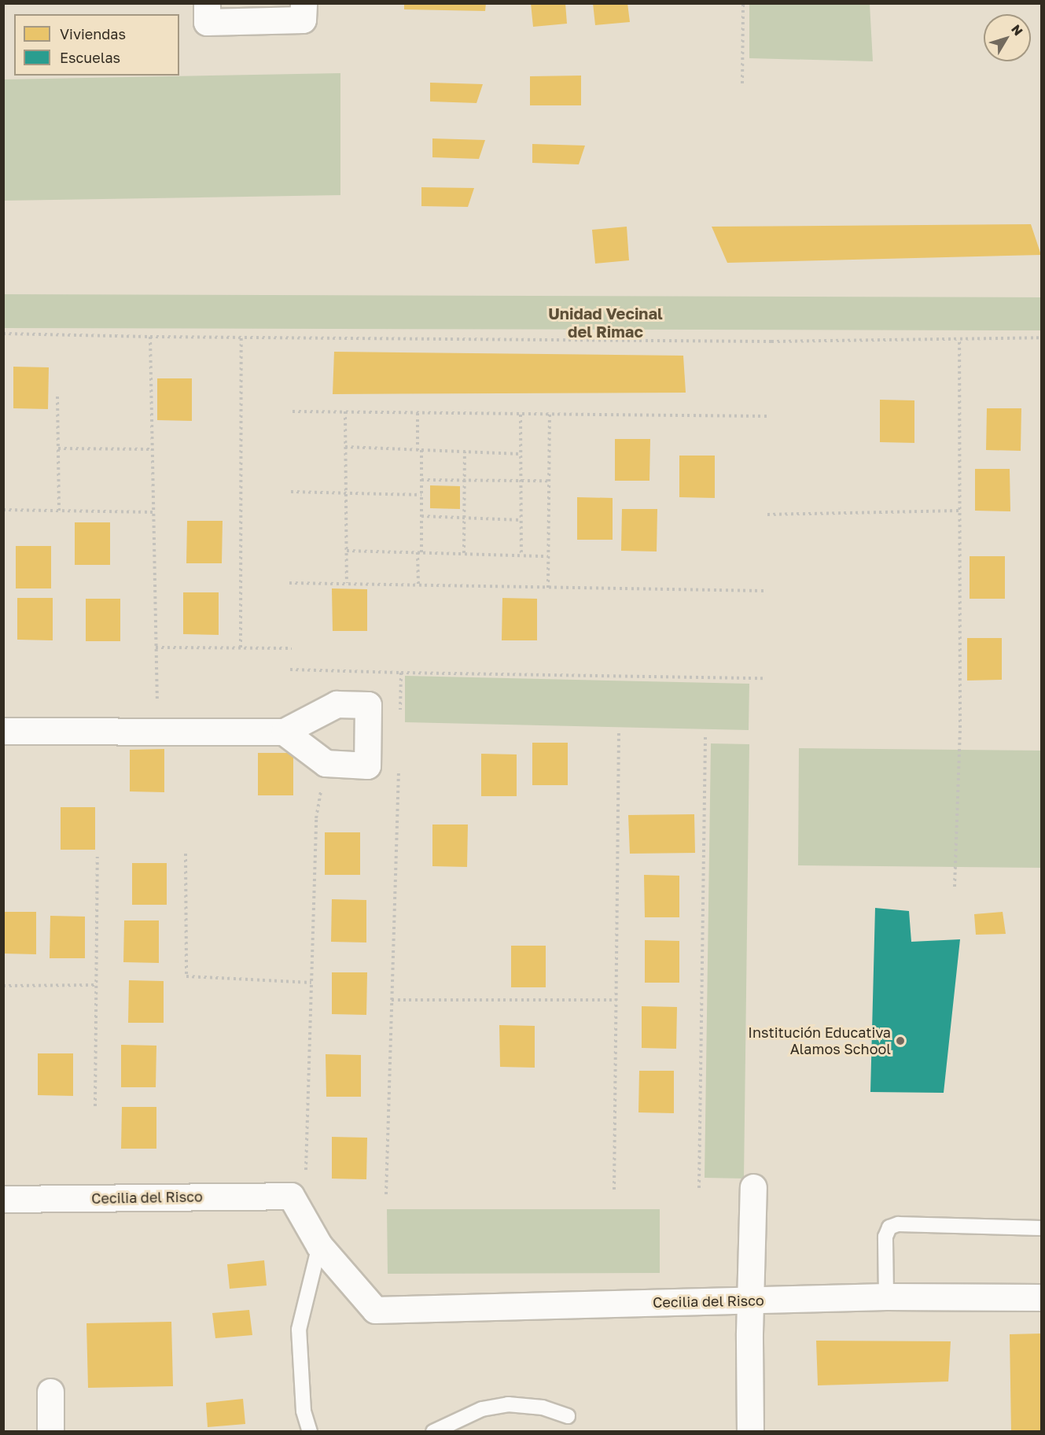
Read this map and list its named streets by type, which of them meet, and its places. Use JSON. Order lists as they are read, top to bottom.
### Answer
{
  "streets": {
    "street": ["Cecilia del Risco"]
  },
  "districts": ["Unidad Vecinal del Rimac"],
  "places": ["Institución Educativa Alamos School"],
  "legend": ["Viviendas", "Escuelas"],
  "north": "top right"
}
